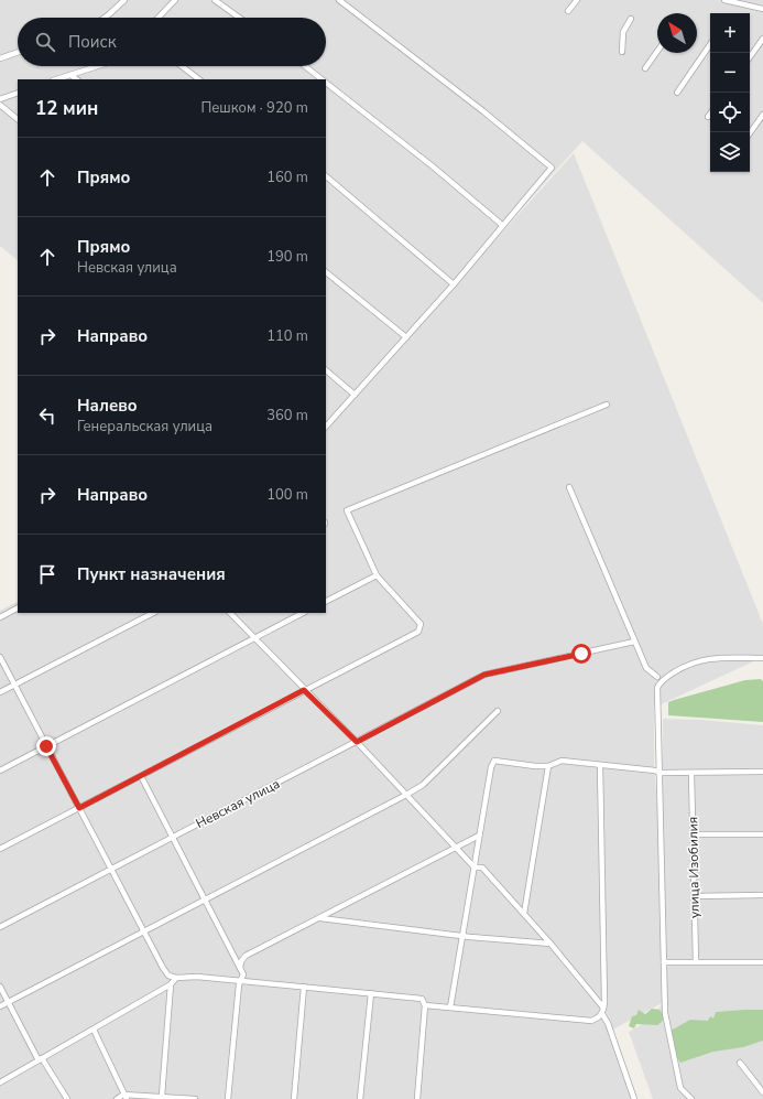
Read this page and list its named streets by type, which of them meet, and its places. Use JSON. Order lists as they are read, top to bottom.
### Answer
{
  "streets": {
    "street": ["Невская улица", "улица Изобилия"]
  },
  "north": "top left",
  "page": {
    "map_buttons": ["+", "−"],
    "search": "Поиск",
    "heading": ["12 мин", "Пешком · 920 m"],
    "list": [
      ["Прямо", "160 m"],
      ["Прямо", "Невская улица", "190 m"],
      ["Направо", "110 m"],
      ["Налево", "Генеральская улица", "360 m"],
      ["Направо", "100 m"],
      "Пункт назначения"
    ]
  }
}
